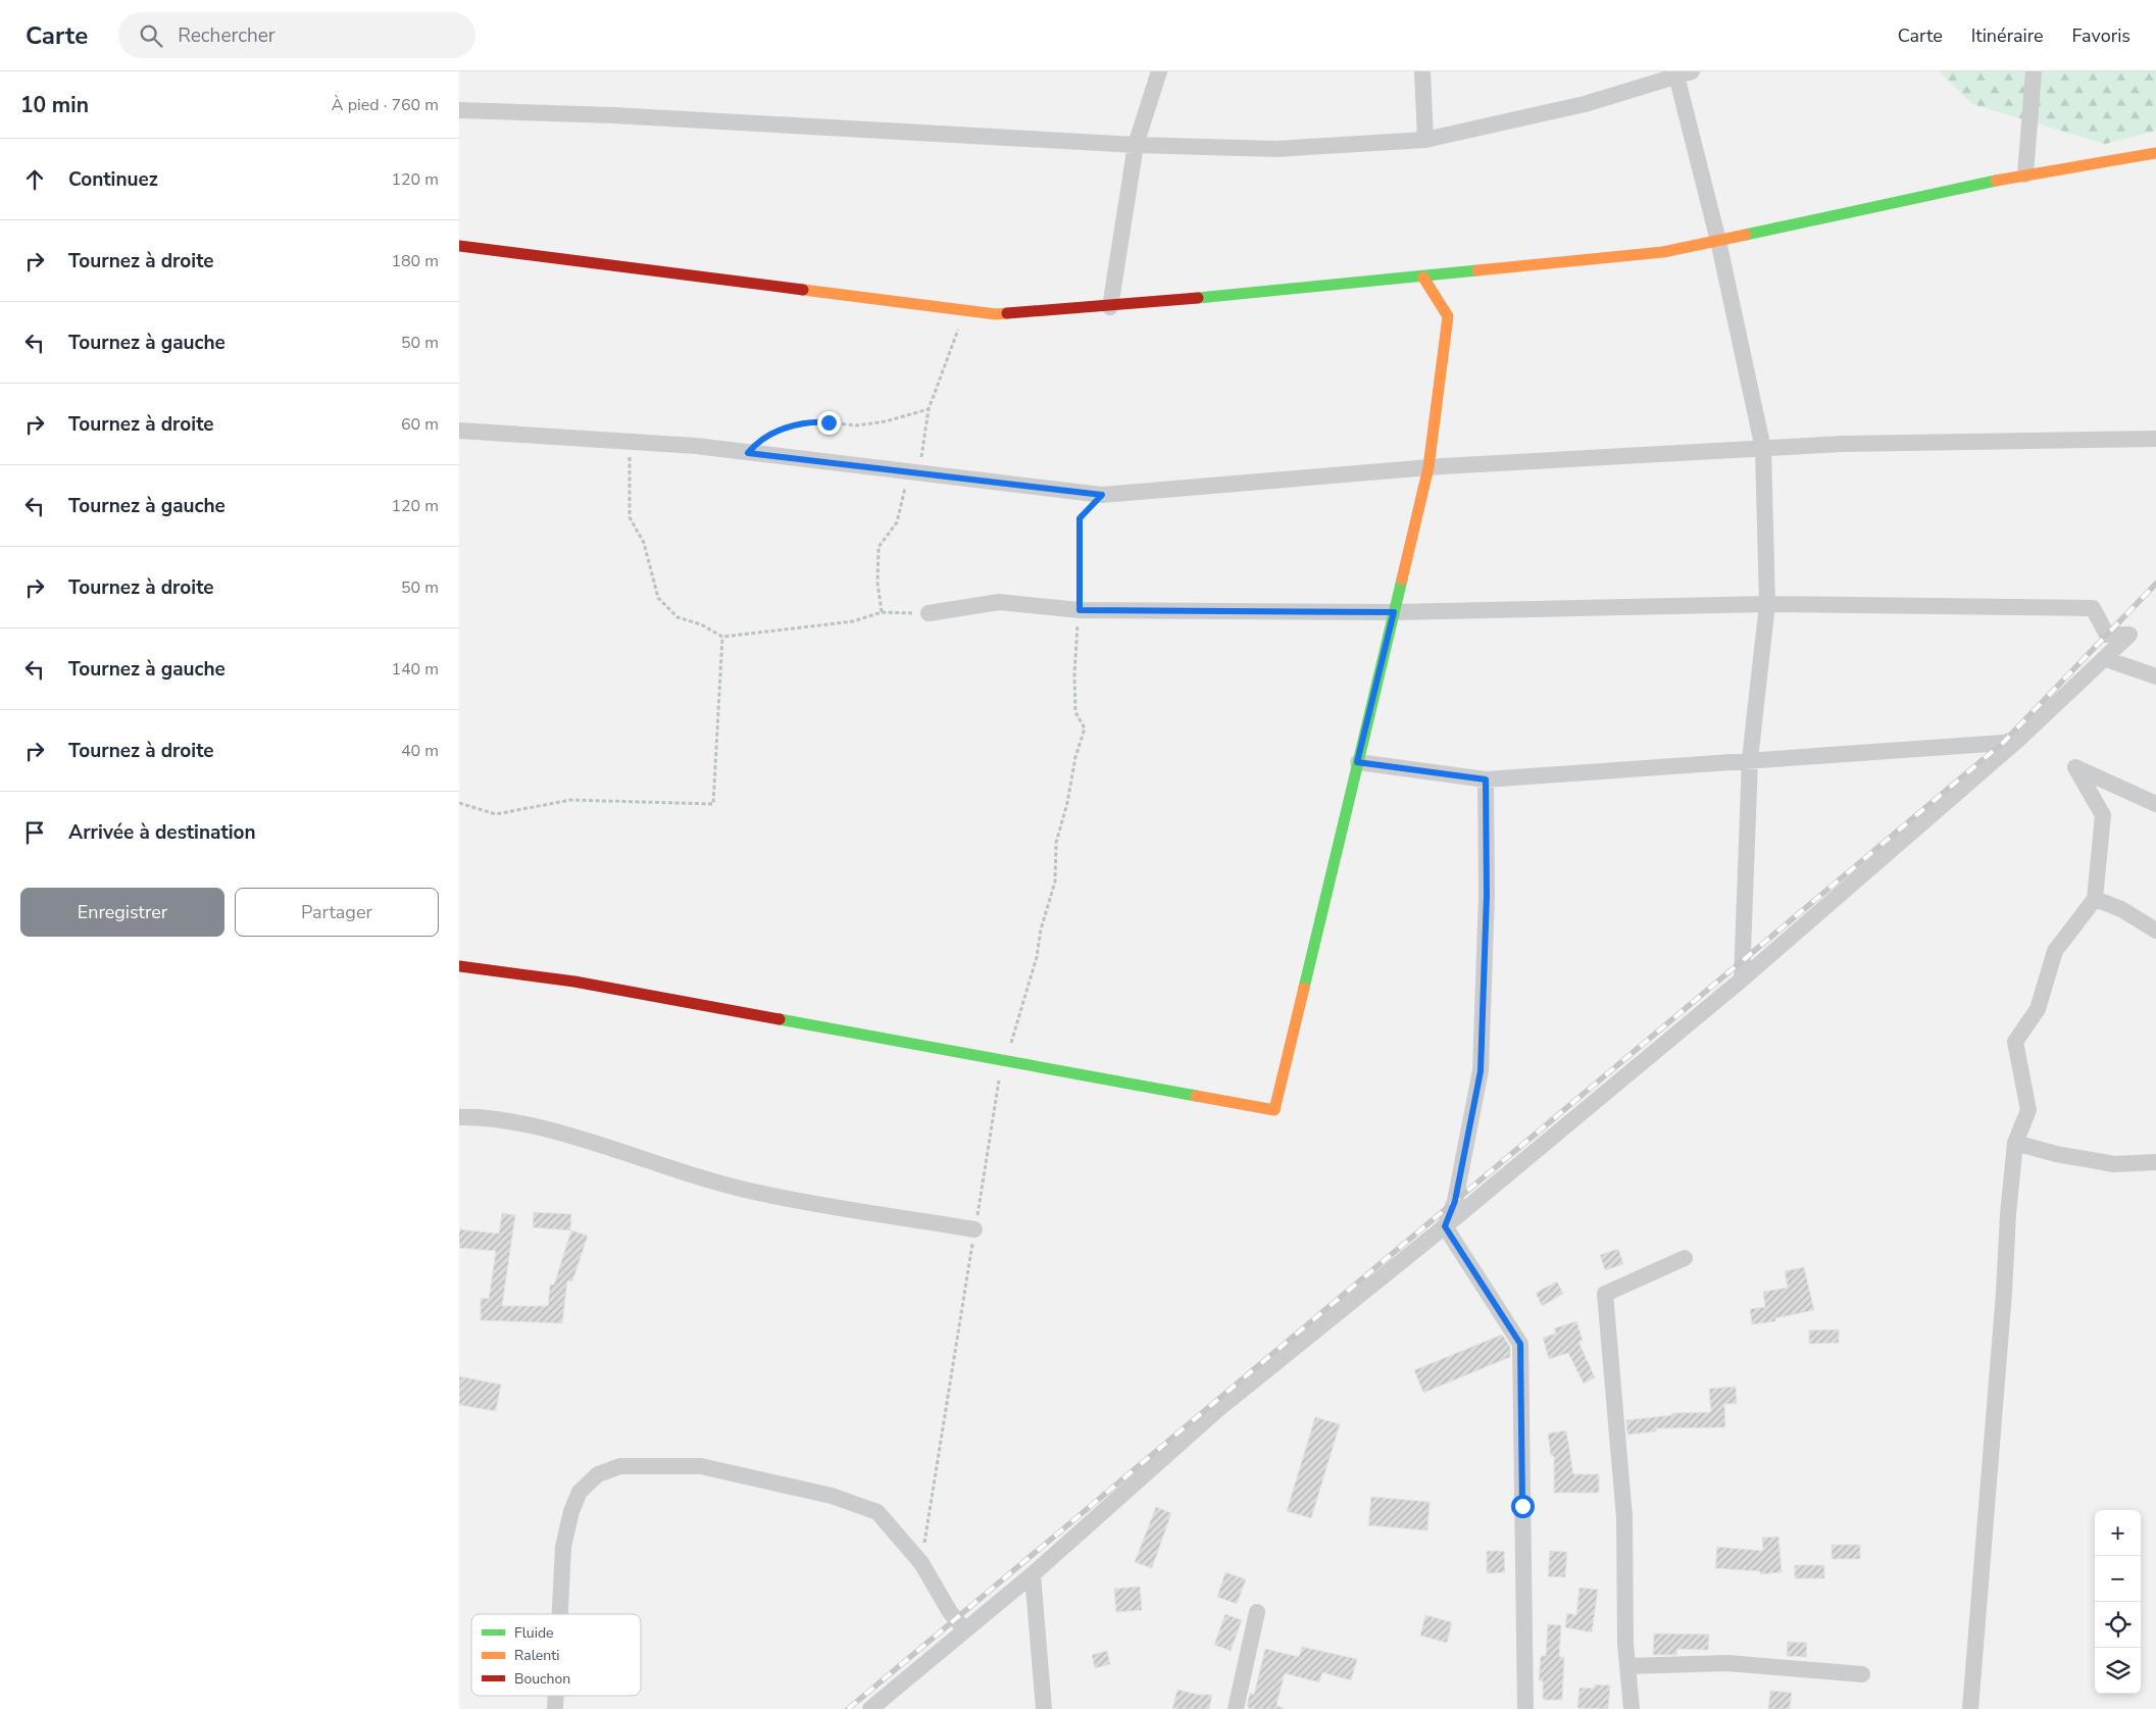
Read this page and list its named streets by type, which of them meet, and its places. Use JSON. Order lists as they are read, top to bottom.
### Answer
{
  "legend": ["Fluide", "Ralenti", "Bouchon"],
  "page": {
    "header": "Carte",
    "search": "Rechercher",
    "nav": ["Carte", "Itinéraire", "Favoris"],
    "heading": ["10 min", "À pied · 760 m"],
    "list": [
      ["Continuez", "120 m"],
      ["Tournez à droite", "180 m"],
      ["Tournez à gauche", "50 m"],
      ["Tournez à droite", "60 m"],
      ["Tournez à gauche", "120 m"],
      ["Tournez à droite", "50 m"],
      ["Tournez à gauche", "140 m"],
      ["Tournez à droite", "40 m"],
      "Arrivée à destination"
    ],
    "buttons": ["Enregistrer", "Partager"],
    "map_buttons": ["+", "−"]
  }
}
